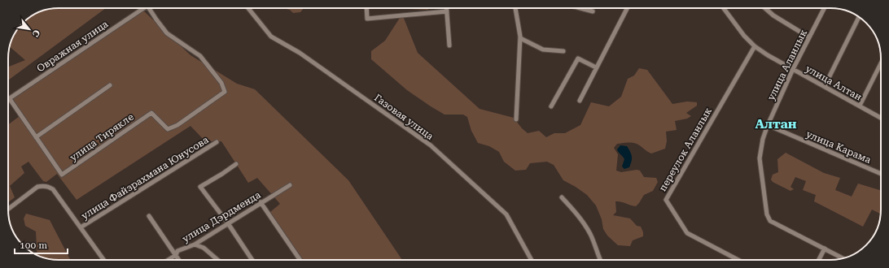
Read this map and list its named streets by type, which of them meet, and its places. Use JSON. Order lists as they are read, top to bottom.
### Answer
{
  "streets": {
    "street": [
      "Овражная улица",
      "улица Аланлык",
      "улица Алтан",
      "Газовая улица",
      "улица Тирякле",
      "улица Карама",
      "переулок Аланлык",
      "улица Файзрахмана Юнусова",
      "улица Дэрдменда"
    ]
  },
  "crossings": [
    ["улица Аланлык", "улица Алтан"],
    ["улица Аланлык", "улица Карама"],
    ["улица Алтан", "переулок Аланлык"]
  ],
  "districts": ["Алтан"],
  "scale_bar": "100 m",
  "north": "bottom right"
}
